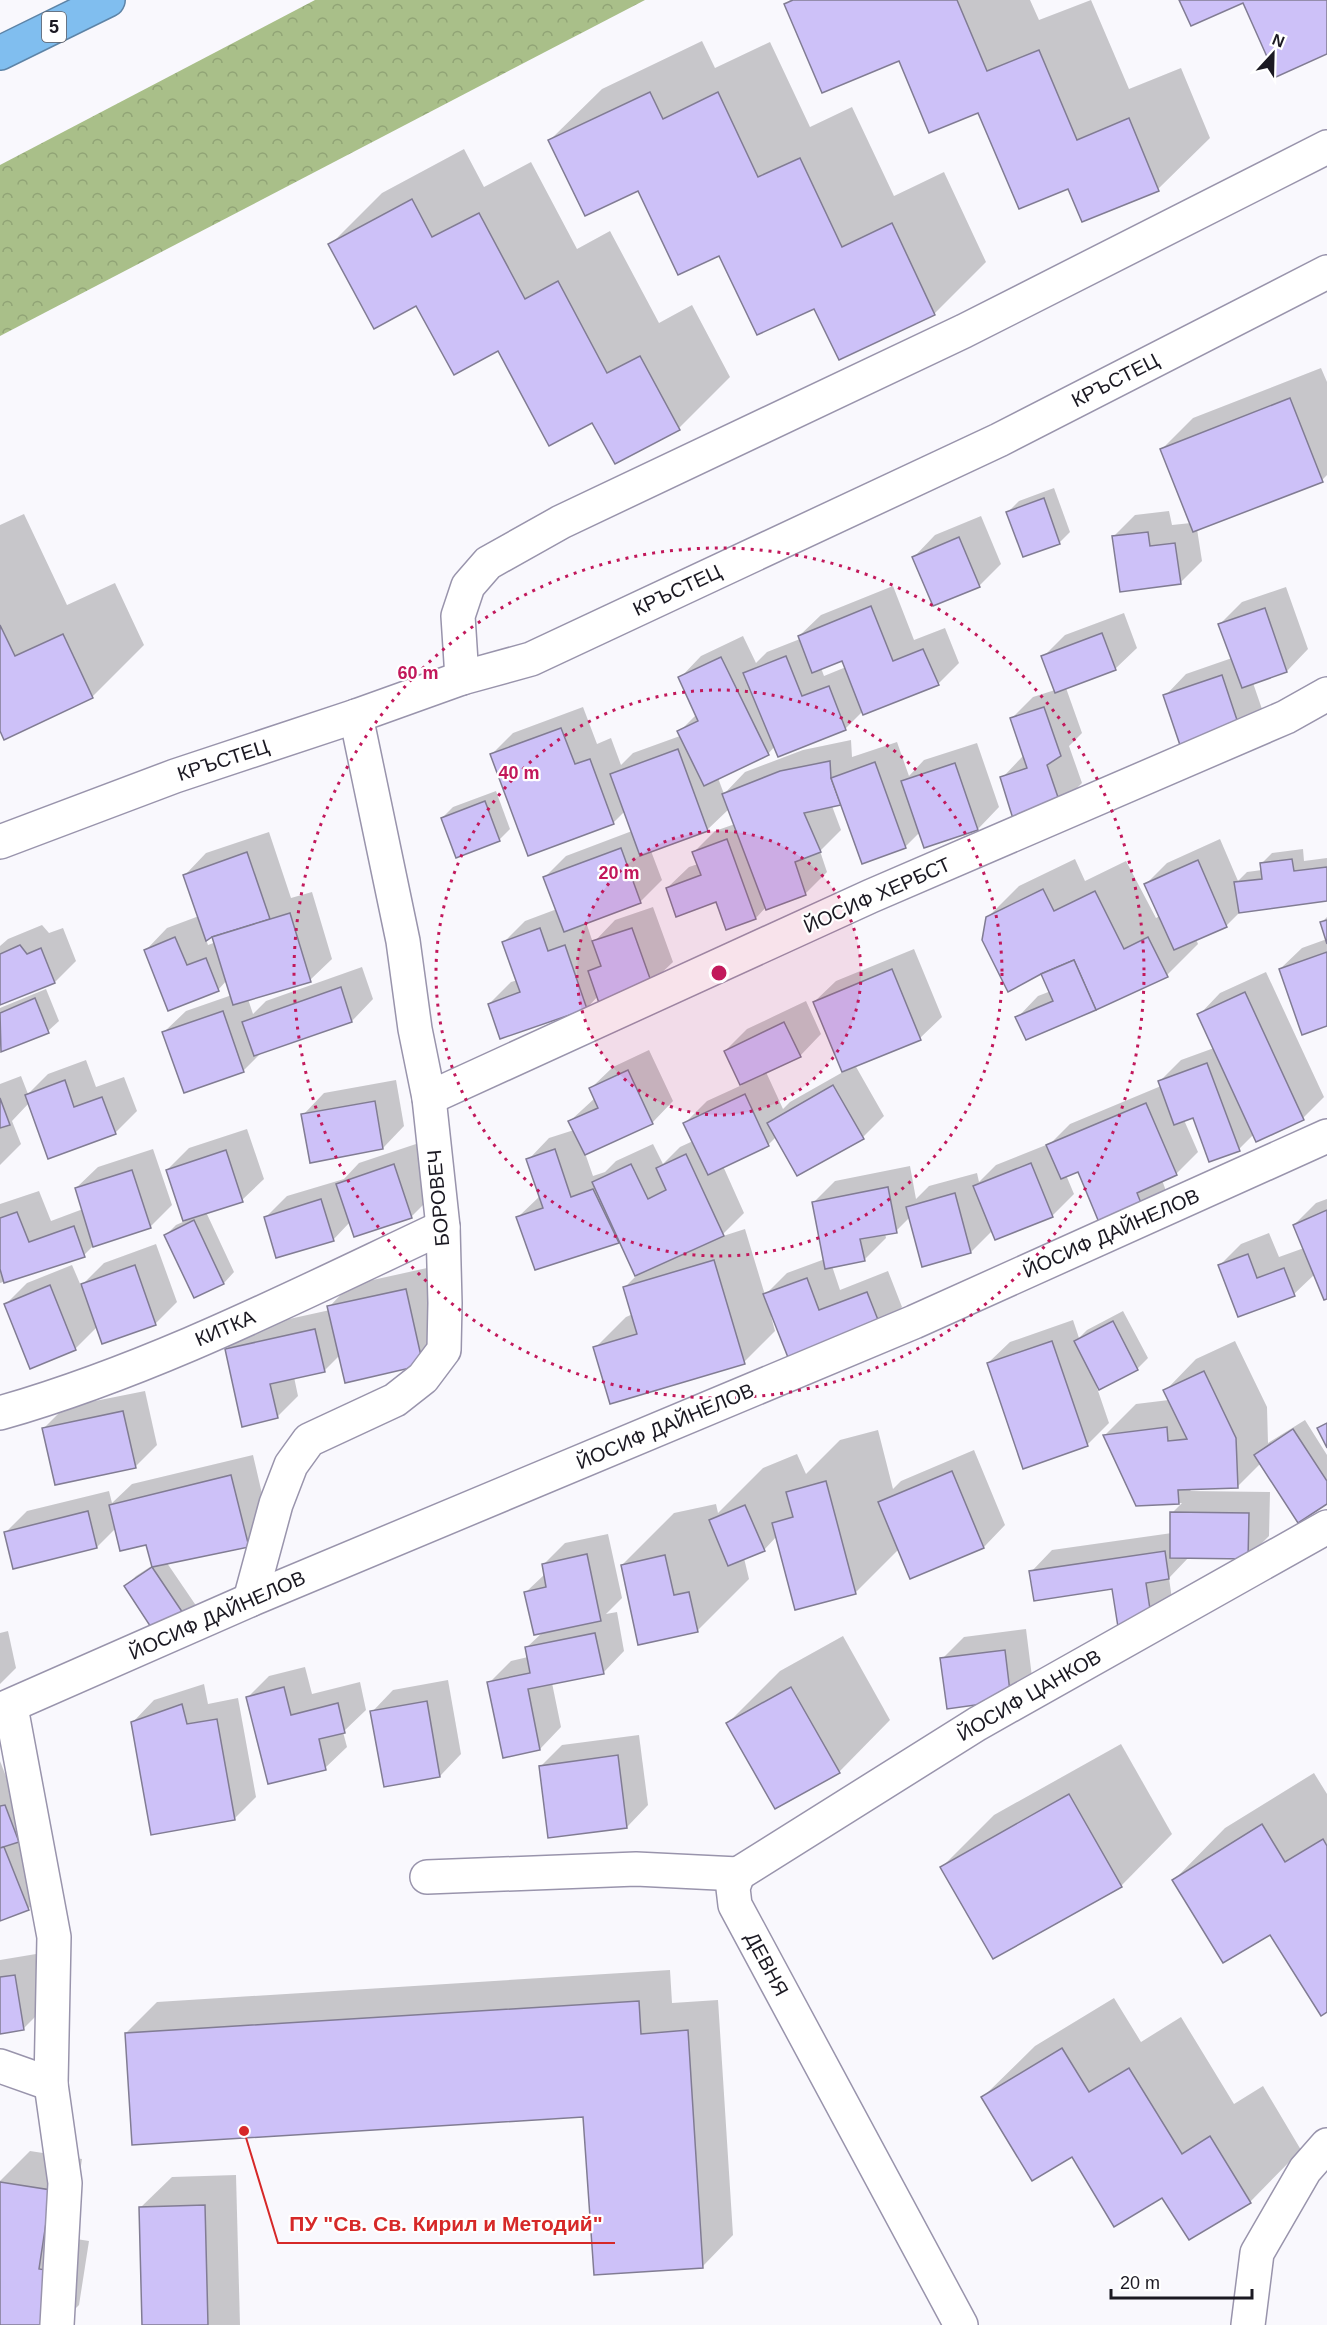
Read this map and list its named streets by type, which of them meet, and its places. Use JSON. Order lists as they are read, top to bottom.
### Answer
{
  "streets": {
    "highway": ["5"],
    "street": [
      "КРЪСТЕЦ",
      "ЙОСИФ ХЕРБСТ",
      "БОРОВЕЧ",
      "ЙОСИФ ДАЙНЕЛОВ",
      "КИТКА",
      "ЙОСИФ ЦАНКОВ",
      "ДЕВНЯ"
    ]
  },
  "crossings": [
    ["КРЪСТЕЦ", "БОРОВЕЧ"],
    ["ЙОСИФ ХЕРБСТ", "БОРОВЕЧ"],
    ["БОРОВЕЧ", "ЙОСИФ ДАЙНЕЛОВ"],
    ["БОРОВЕЧ", "КИТКА"],
    ["ЙОСИФ ЦАНКОВ", "ДЕВНЯ"]
  ],
  "places": ["ПУ \"Св. Св. Кирил и Методий\""],
  "scale_bar": "20 m",
  "north": "top",
  "rings": ["60 m", "40 m", "20 m"]
}
